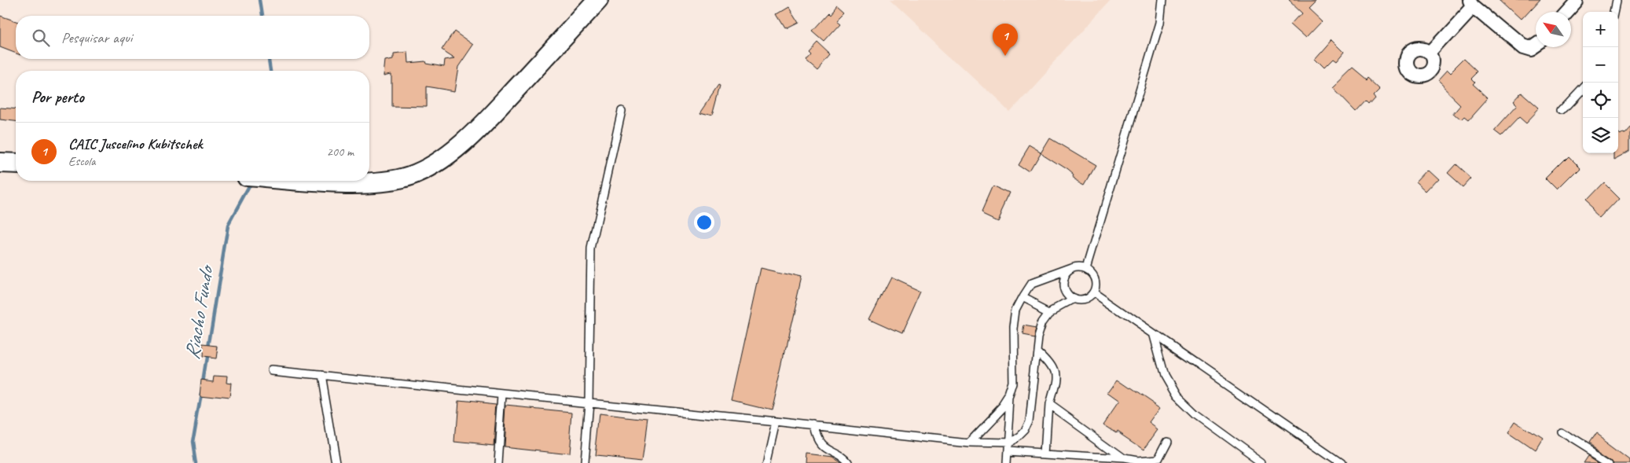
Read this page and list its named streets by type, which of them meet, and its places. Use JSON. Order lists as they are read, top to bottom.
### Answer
{
  "water": ["Riacho Fundo"],
  "north": "top left",
  "page": {
    "map_buttons": ["+", "−"],
    "search": "Pesquisar aqui",
    "pins": "1",
    "heading": "Por perto",
    "list": [
      {
        "mark": "1",
        "name": "CAIC Juscelino Kubitschek",
        "note": "Escola",
        "value": "200 m"
      }
    ]
  }
}
